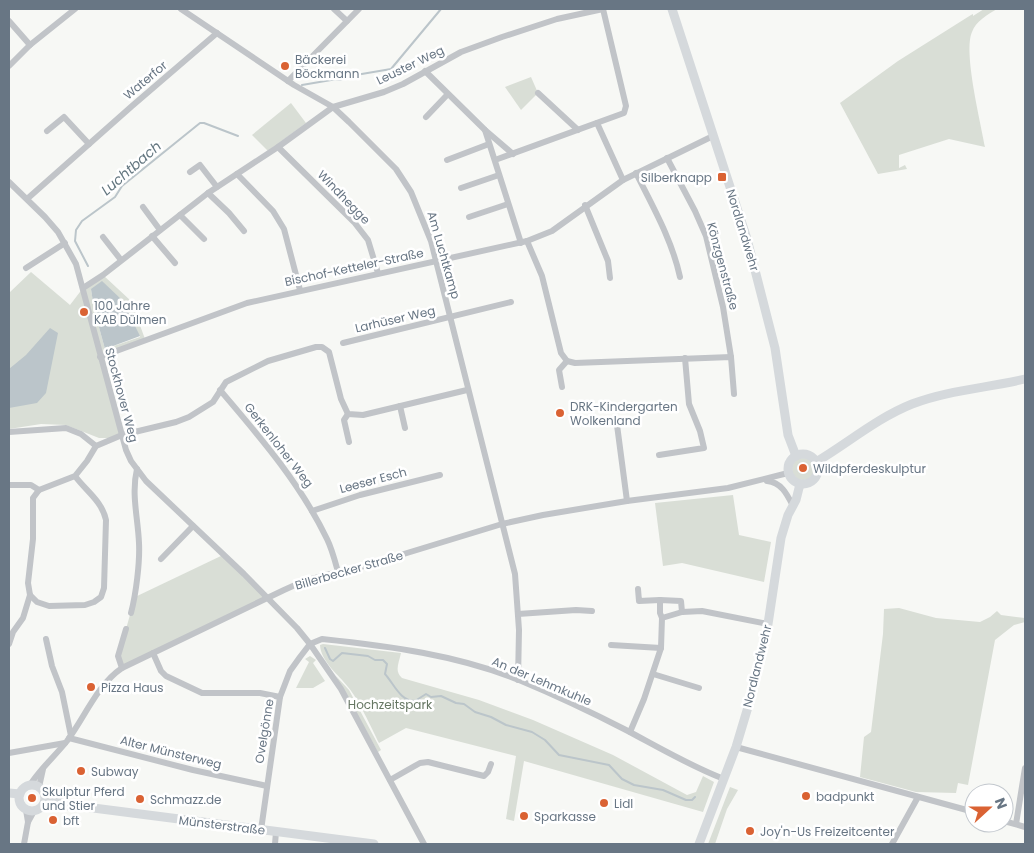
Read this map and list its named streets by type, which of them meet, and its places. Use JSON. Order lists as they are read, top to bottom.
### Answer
{
  "streets": {
    "main road": ["Nordlandwehr", "Münsterstraße"],
    "street": [
      "Leuster Weg",
      "Waterfor",
      "Windhegge",
      "Am Luchtkamp",
      "Könzgenstraße",
      "Bischof-Ketteler-Straße",
      "Larhüser Weg",
      "Stockhover Weg",
      "Gerkenloher Weg",
      "Leeser Esch",
      "Billerbecker Straße",
      "An der Lehmkuhle",
      "Ovelgönne",
      "Alter Münsterweg"
    ]
  },
  "crossings": [
    ["Leuster Weg", "Windhegge"],
    ["Leuster Weg", "Am Luchtkamp"],
    ["Leuster Weg", "Stockhover Weg"],
    ["Waterfor", "Am Luchtkamp"],
    ["Waterfor", "Stockhover Weg"],
    ["Windhegge", "Bischof-Ketteler-Straße"],
    ["Nordlandwehr", "Bischof-Ketteler-Straße"],
    ["Nordlandwehr", "Billerbecker Straße"],
    ["Nordlandwehr", "An der Lehmkuhle"],
    ["Am Luchtkamp", "Bischof-Ketteler-Straße"],
    ["Am Luchtkamp", "Larhüser Weg"],
    ["Am Luchtkamp", "Billerbecker Straße"],
    ["Am Luchtkamp", "An der Lehmkuhle"],
    ["Könzgenstraße", "Bischof-Ketteler-Straße"],
    ["Bischof-Ketteler-Straße", "Stockhover Weg"],
    ["Stockhover Weg", "Billerbecker Straße"],
    ["Stockhover Weg", "An der Lehmkuhle"],
    ["Stockhover Weg", "Ovelgönne"],
    ["Gerkenloher Weg", "Leeser Esch"],
    ["Gerkenloher Weg", "Billerbecker Straße"],
    ["Billerbecker Straße", "Alter Münsterweg"],
    ["An der Lehmkuhle", "Ovelgönne"],
    ["Ovelgönne", "Alter Münsterweg"],
    ["Ovelgönne", "Münsterstraße"]
  ],
  "water": ["Luchtbach"],
  "parks": ["Hochzeitspark"],
  "places": {
    "other": [
      "Bäckerei Böckmann",
      "100 Jahre KAB Dülmen",
      "DRK-Kindergarten Wolkenland",
      "Wildpferdeskulptur",
      "Pizza Haus",
      "Subway",
      "badpunkt",
      "Skulptur Pferd und Stier",
      "Schmazz.de",
      "Lidl",
      "Sparkasse",
      "bft",
      "Joy'n-Us Freizeitcenter"
    ],
    "transit": ["Silberknapp"]
  },
  "north": "right"
}
